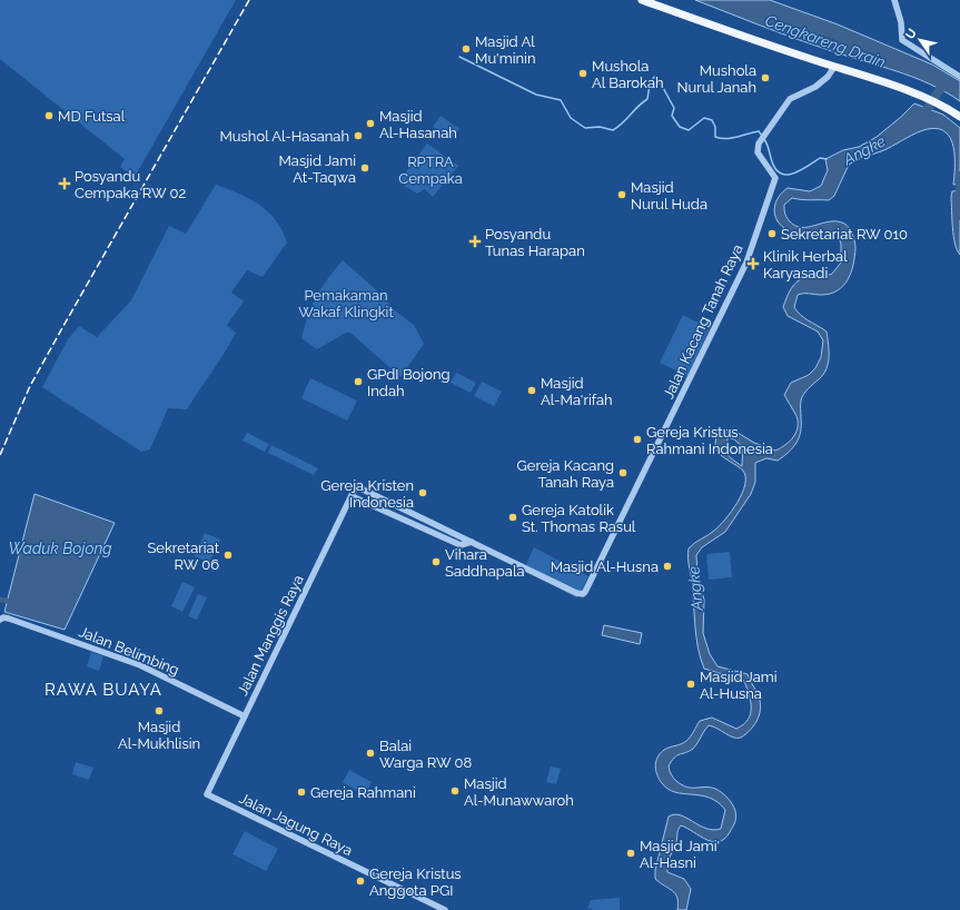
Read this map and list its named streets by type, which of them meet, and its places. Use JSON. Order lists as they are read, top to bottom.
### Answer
{
  "streets": {
    "street": [
      "Jalan Kacang Tanah Raya",
      "Jalan Manggis Raya",
      "Jalan Belimbing",
      "Jalan Jagung Raya"
    ]
  },
  "crossings": [
    ["Jalan Kacang Tanah Raya", "Jalan Manggis Raya"],
    ["Jalan Manggis Raya", "Jalan Belimbing"],
    ["Jalan Manggis Raya", "Jalan Jagung Raya"]
  ],
  "districts": ["RAWA BUAYA"],
  "water": ["Cengkareng Drain", "Angke", "Waduk Bojong"],
  "parks": ["RPTRA Cempaka", "Pemakaman Wakaf Klingkit"],
  "places": {
    "other": [
      "Masjid Al Mu'minin",
      "Mushola Al Barokah",
      "Mushola Nurul Janah",
      "MD Futsal",
      "Masjid Al-Hasanah",
      "Mushol Al-Hasanah",
      "Masjid Jami At-Taqwa",
      "Masjid Nurul Huda",
      "Sekretariat RW 010",
      "GPdI Bojong Indah",
      "Masjid Al-Ma'rifah",
      "Gereja Kristus Rahmani Indonesia",
      "Gereja Kacang Tanah Raya",
      "Gereja Kristen Indonesia",
      "Gereja Katolik St. Thomas Rasul",
      "Sekretariat RW 06",
      "Vihara Saddhapala",
      "Masjid Al-Husna",
      "Masjid Jami Al-Husna",
      "Masjid Al-Mukhlisin",
      "Balai Warga RW 08",
      "Masjid Al-Munawwaroh",
      "Gereja Rahmani",
      "Masjid Jami' Al-Hasni",
      "Gereja Kristus Anggota PGI"
    ],
    "health": ["Posyandu Cempaka RW 02", "Posyandu Tunas Harapan", "Klinik Herbal Karyasadi"]
  },
  "north": "top left"
}
